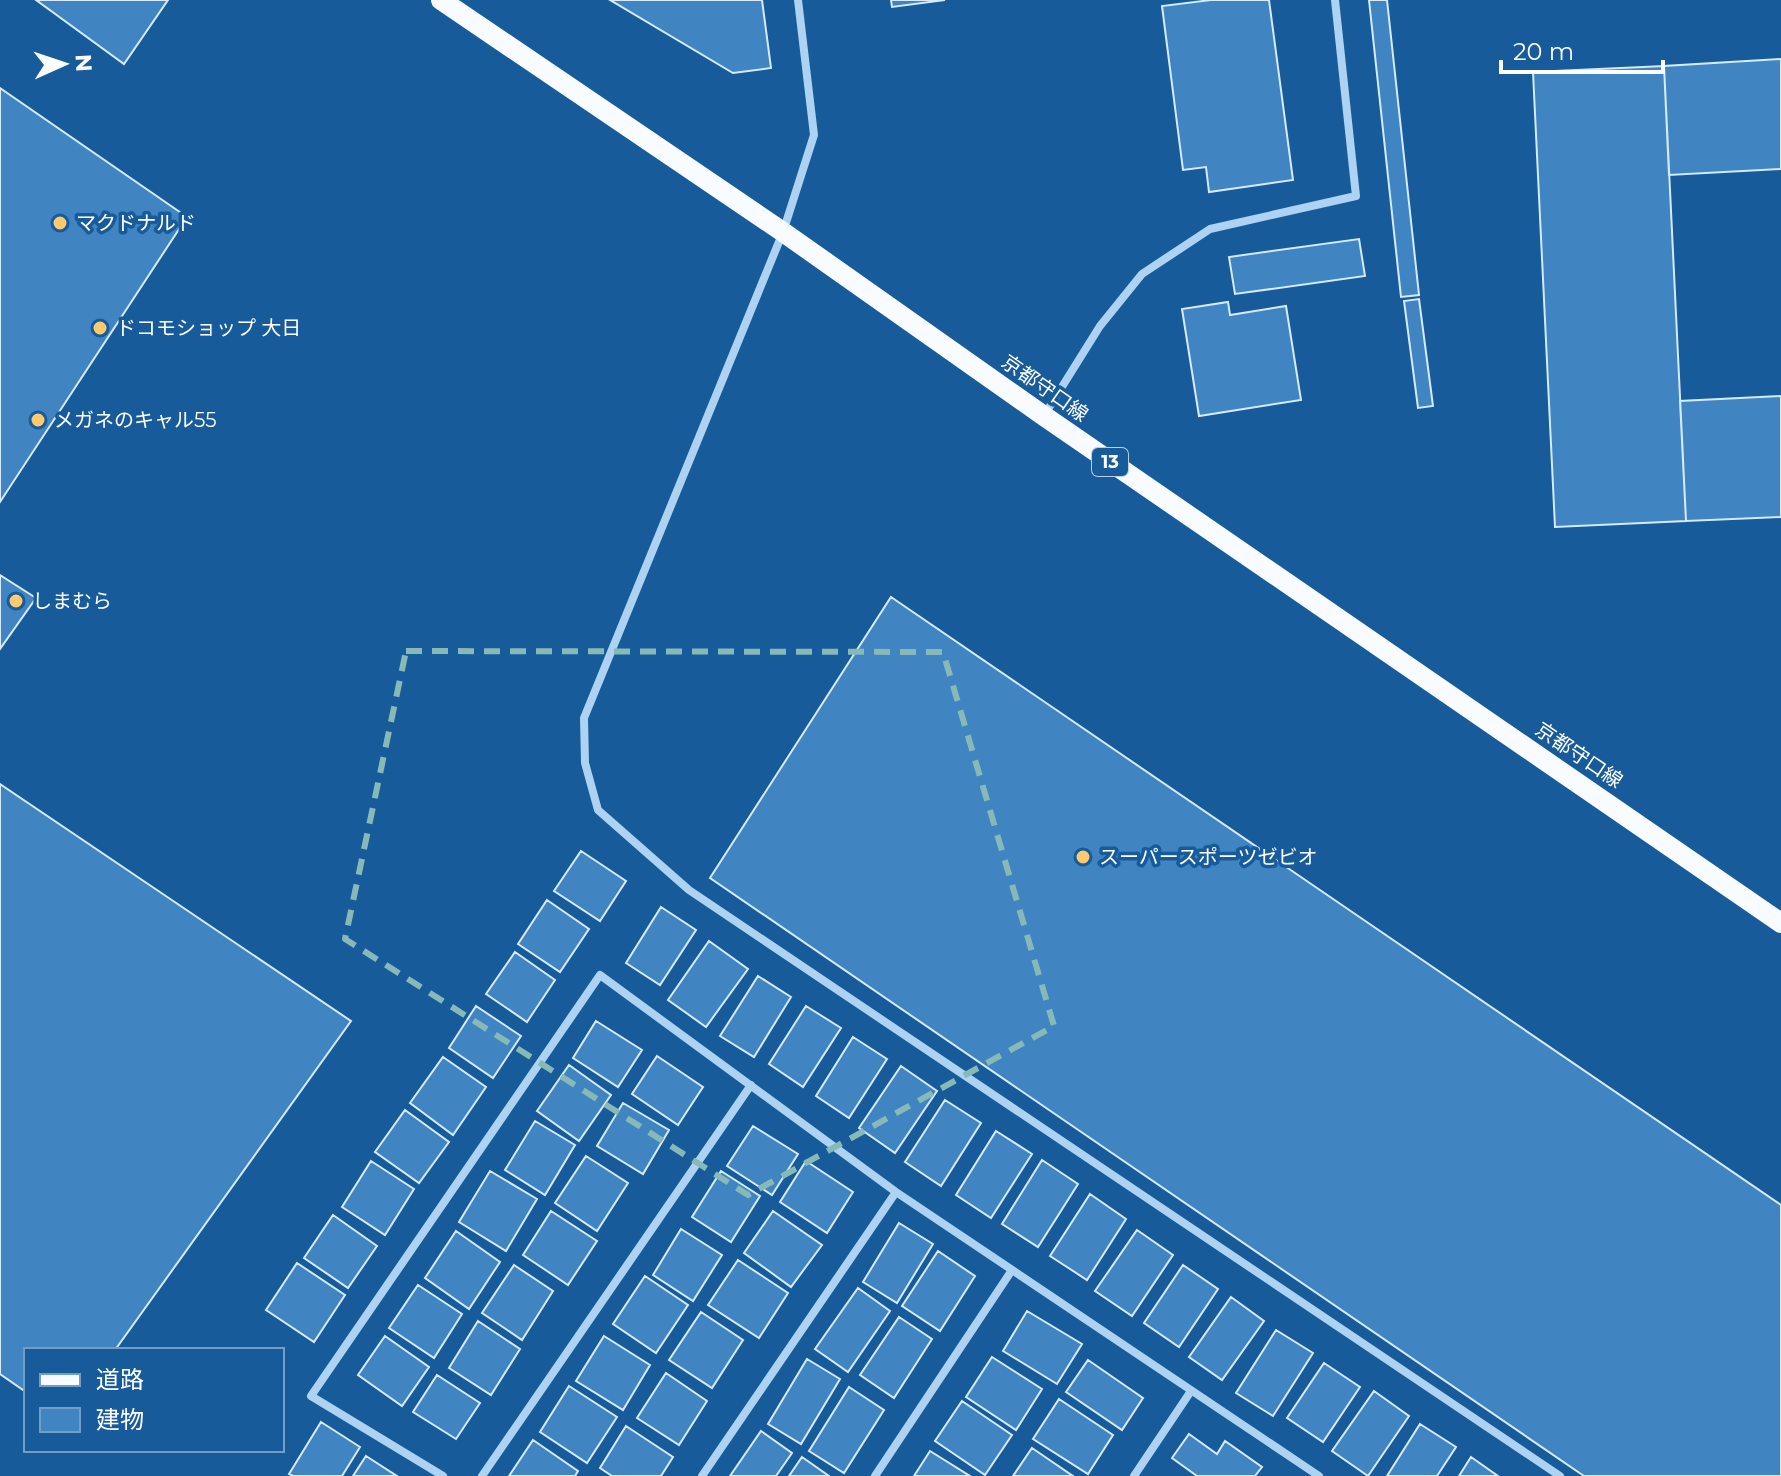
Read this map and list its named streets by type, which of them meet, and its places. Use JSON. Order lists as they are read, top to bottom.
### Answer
{
  "streets": {
    "main road": ["京都守口線", "13"]
  },
  "places": [
    "マクドナルド",
    "ドコモショップ 大日",
    "メガネのキャル55",
    "しまむら",
    "スーパースポーツゼビオ"
  ],
  "legend": ["道路", "建物"],
  "scale_bar": "20 m",
  "north": "right"
}
